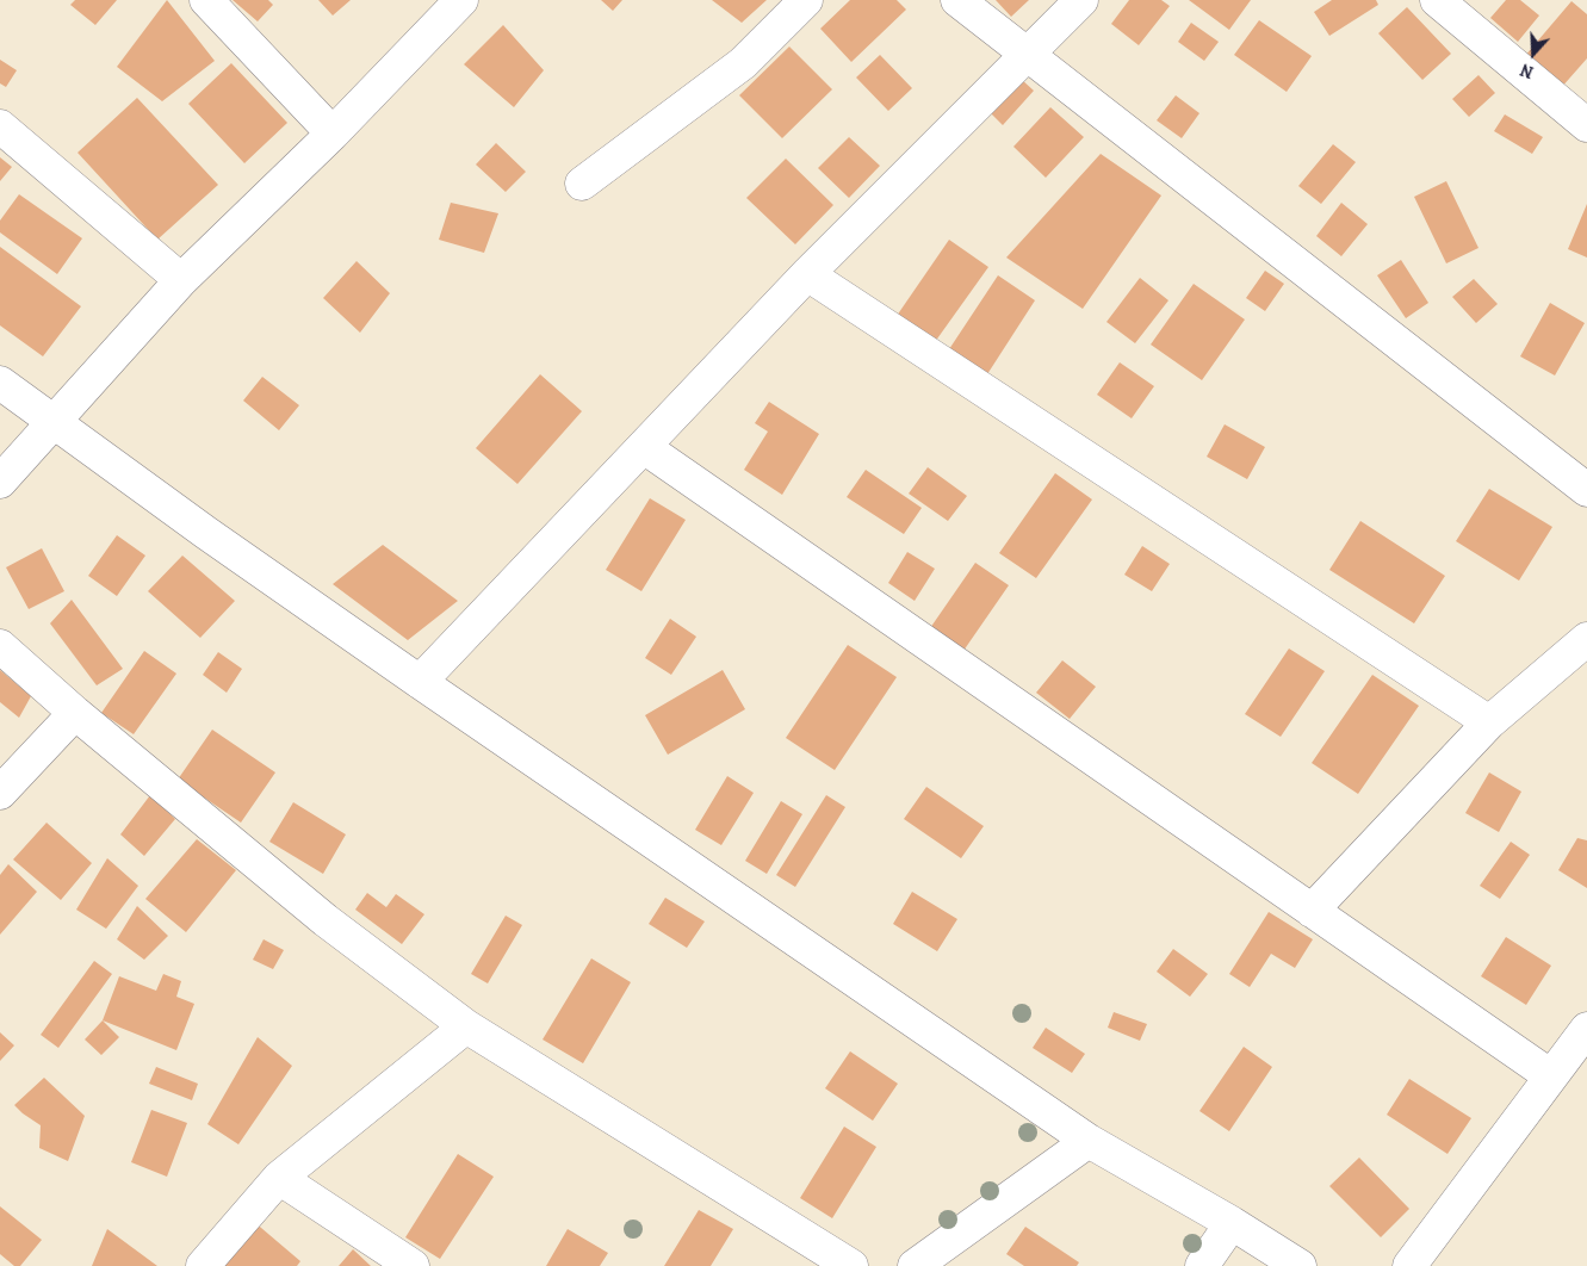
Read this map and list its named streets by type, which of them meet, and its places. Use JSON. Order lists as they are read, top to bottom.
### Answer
{
  "north": "bottom"
}
